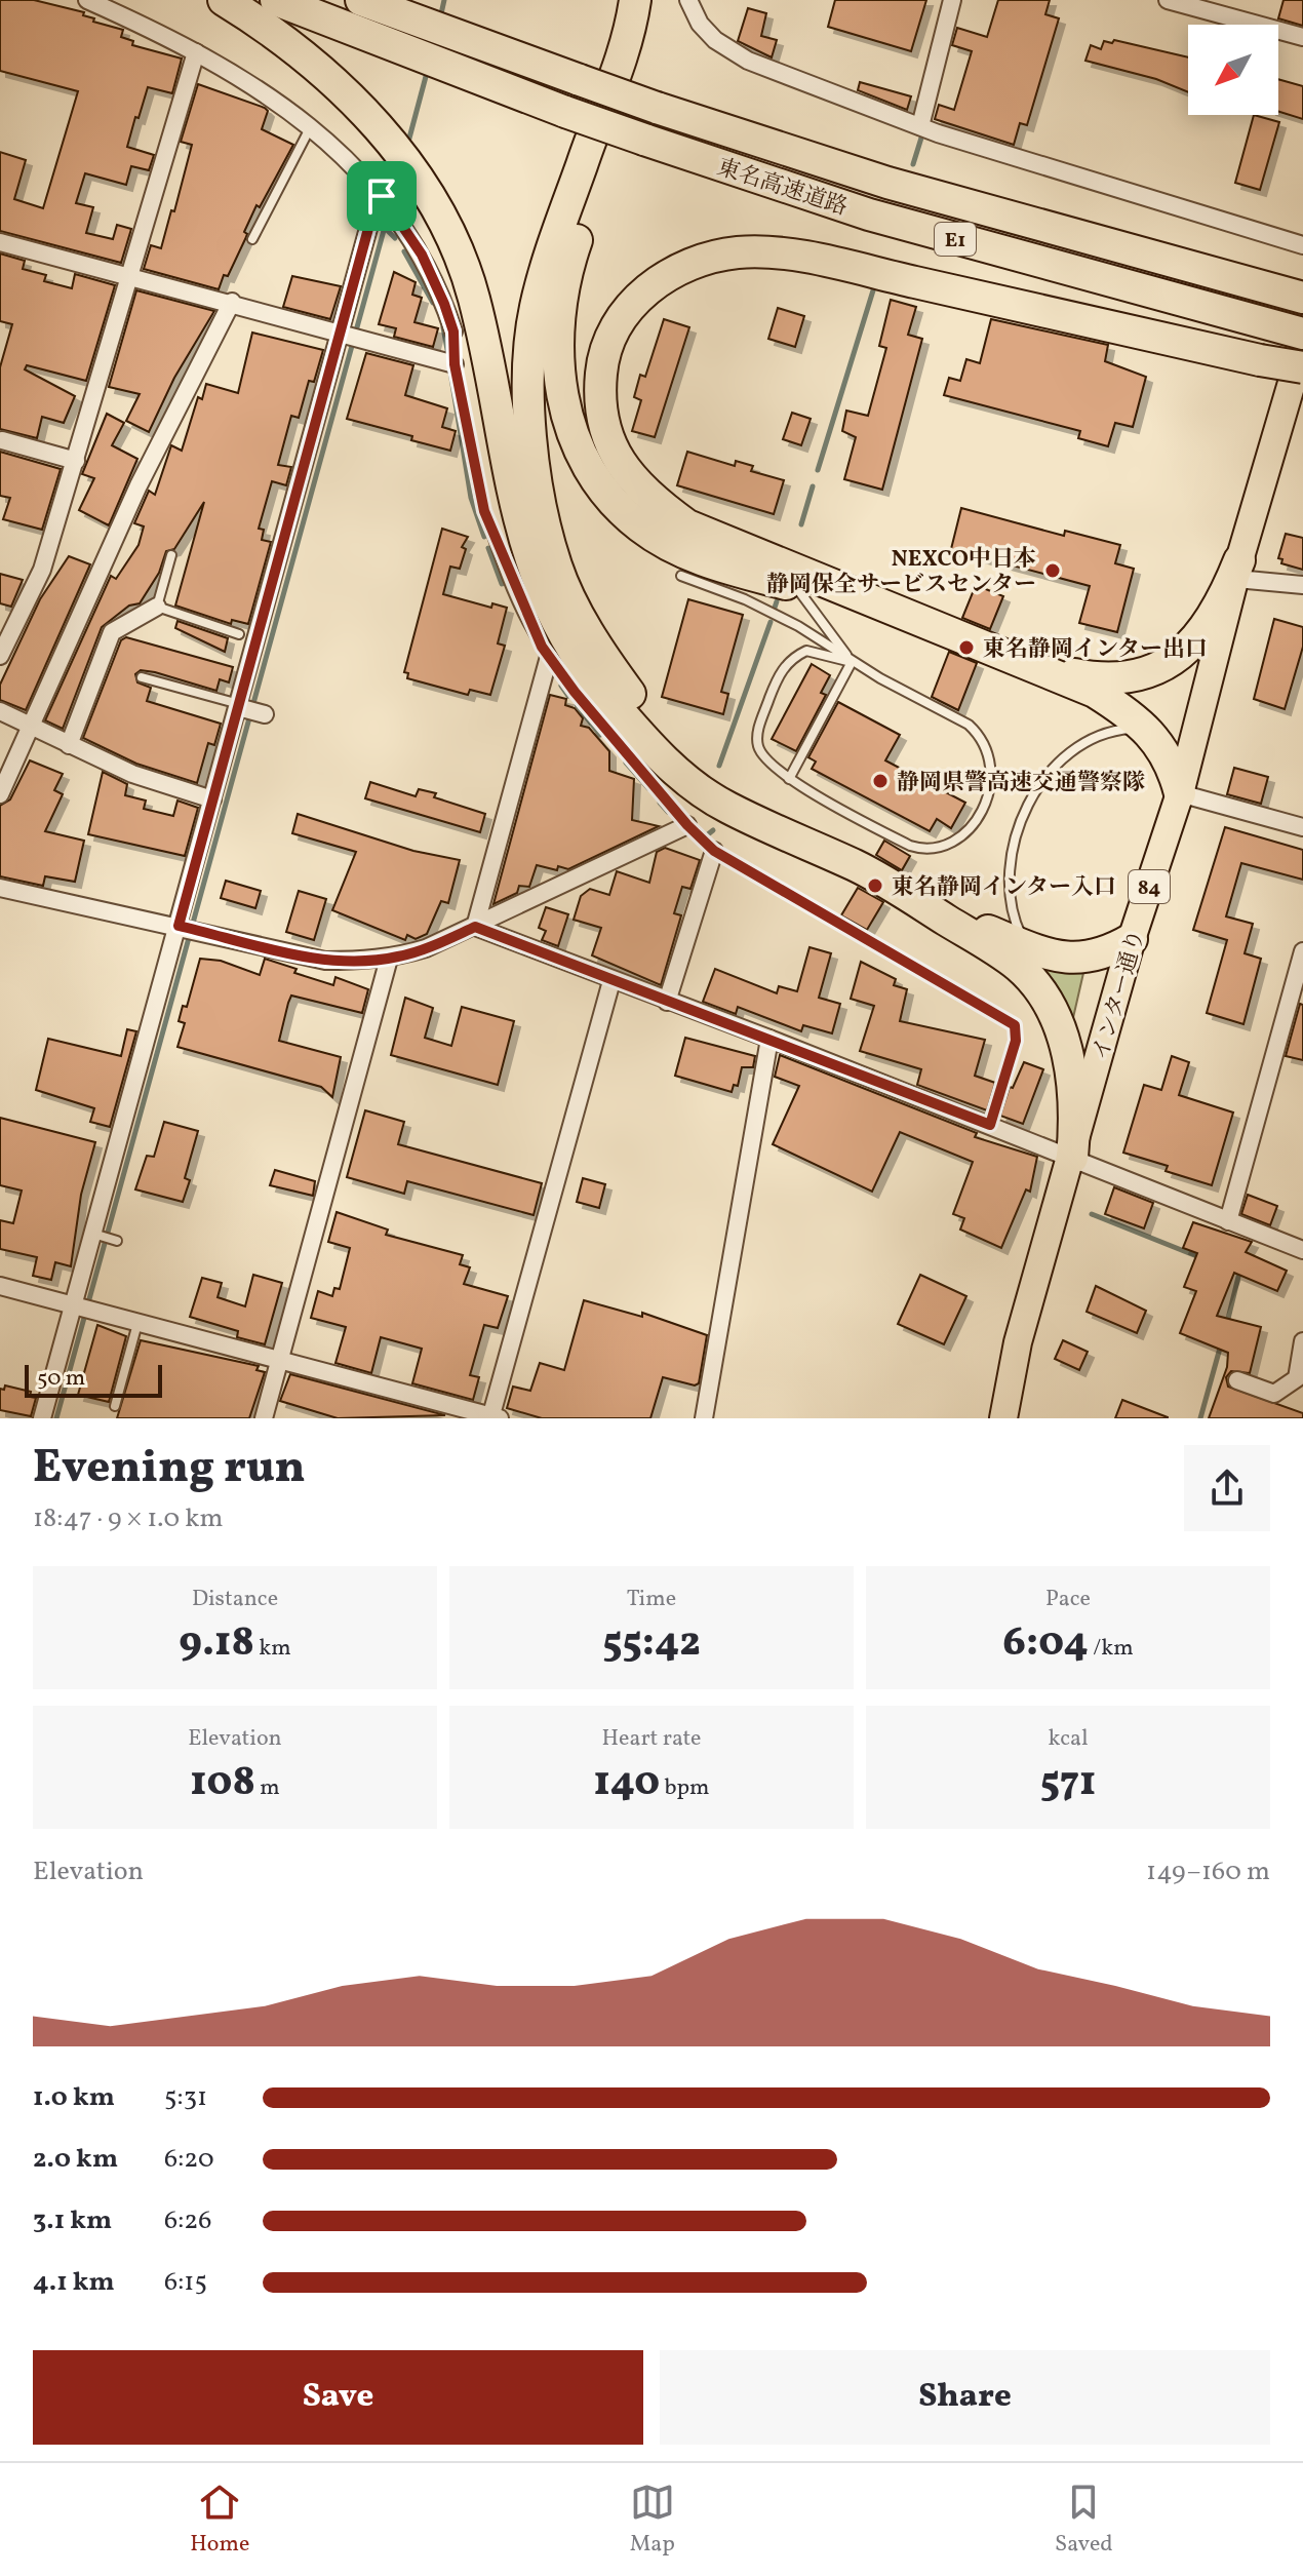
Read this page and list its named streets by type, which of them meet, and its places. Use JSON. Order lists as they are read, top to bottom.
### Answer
{
  "streets": {
    "highway": ["東名高速道路", "E1"],
    "main road": ["84", "インター通り"]
  },
  "places": [
    "NEXCO中日本 静岡保全サービスセンター",
    "東名静岡インター出口",
    "静岡県警高速交通警察隊",
    "東名静岡インター入口"
  ],
  "scale_bar": "50 m",
  "north": "bottom left",
  "page": {
    "scale": "50 m",
    "heading": ["Evening run", "18:47 · 9 × 1.0 km"],
    "stats": [
      ["Distance", "9.18 km"],
      ["Time", "55:42"],
      ["Pace", "6:04 /km"],
      ["Elevation", "108 m"],
      ["Heart rate", "140 bpm"],
      ["kcal", "571"]
    ],
    "chart": ["Elevation", "149–160 m"],
    "list": [
      {
        "name": "1.0 km",
        "note": "5:31"
      },
      {
        "name": "2.0 km",
        "note": "6:20"
      },
      {
        "name": "3.1 km",
        "note": "6:26"
      },
      {
        "name": "4.1 km",
        "note": "6:15"
      }
    ],
    "buttons": ["Save", "Share"],
    "tabs": ["Home", "Map", "Saved"]
  }
}
